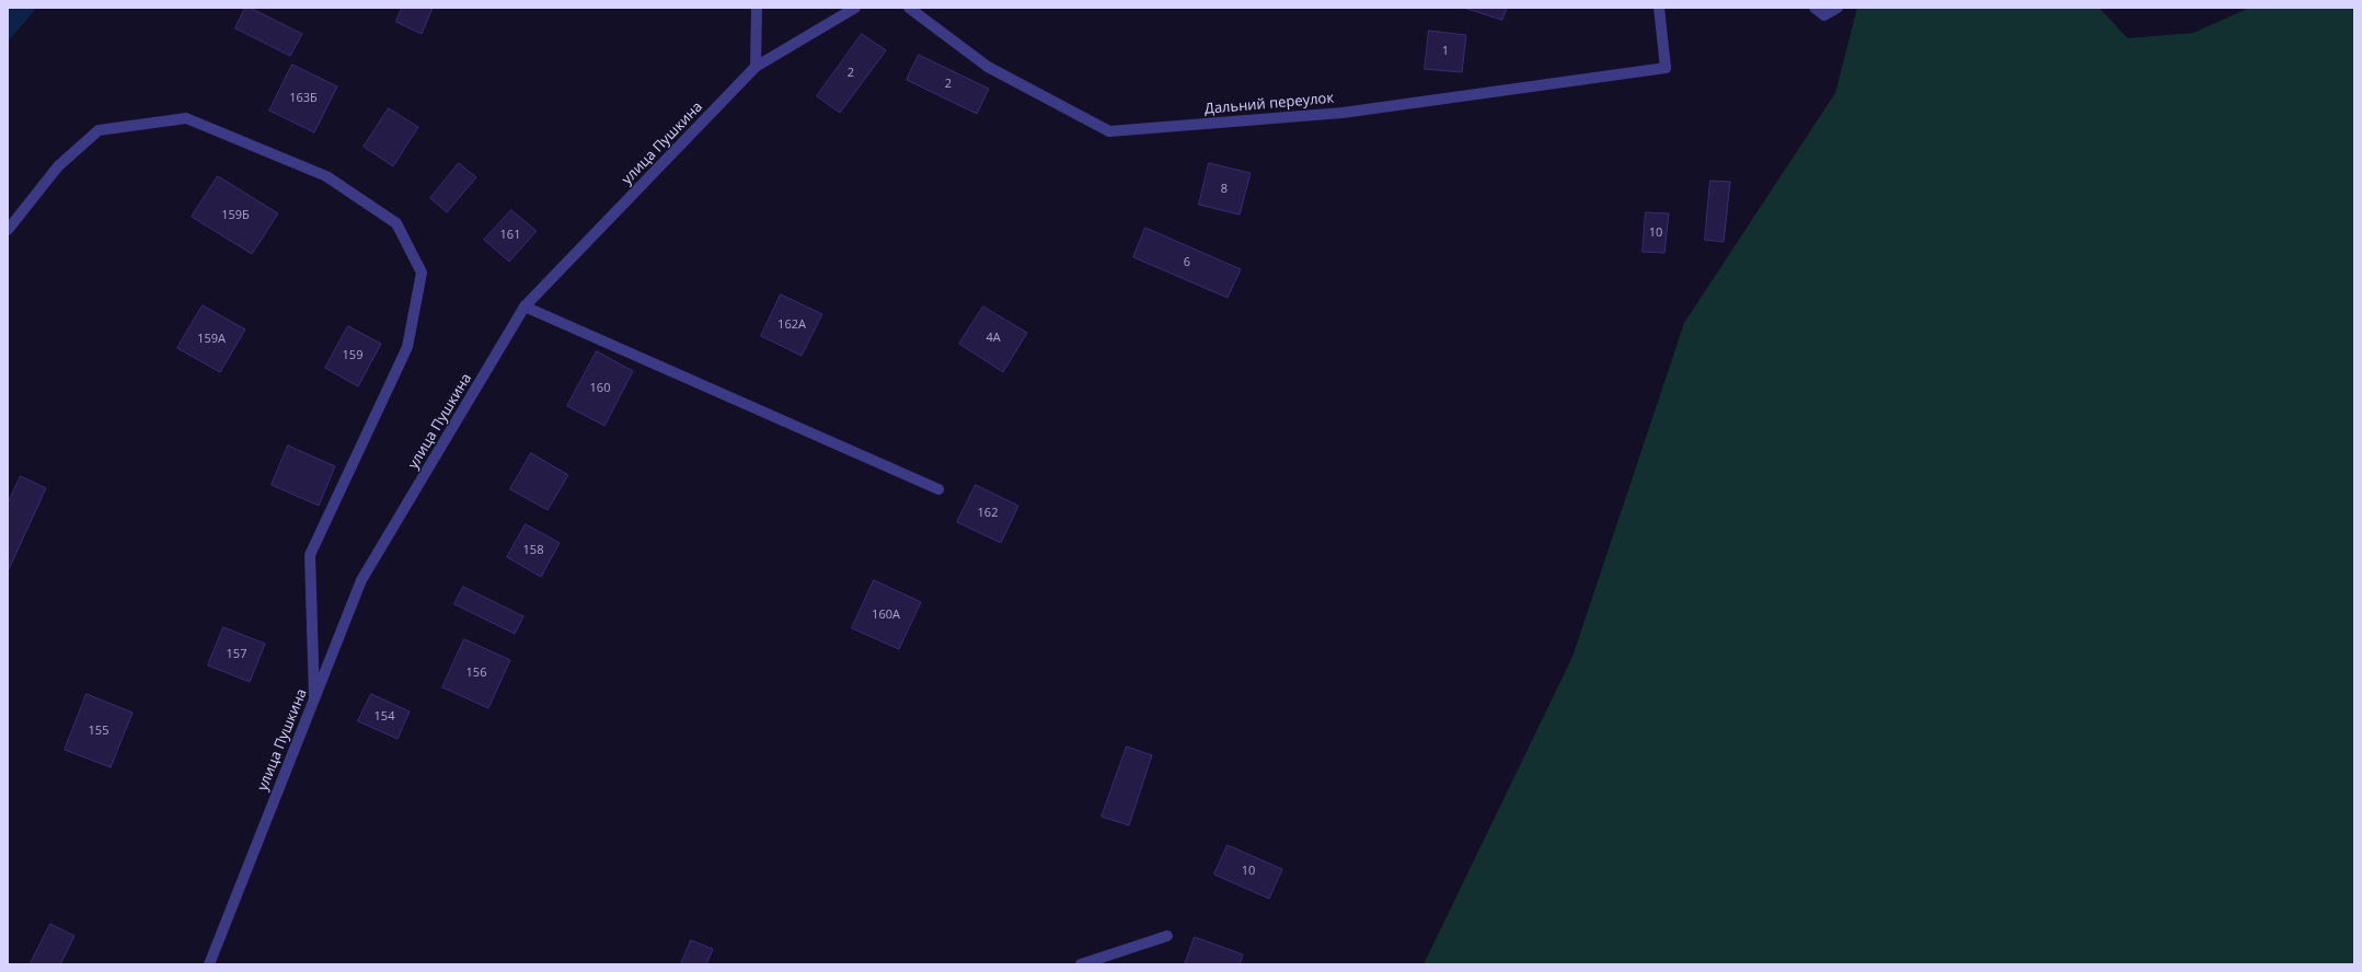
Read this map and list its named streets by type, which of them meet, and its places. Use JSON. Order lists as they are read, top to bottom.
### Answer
{
  "streets": {
    "street": ["Дальний переулок", "улица Пушкина"]
  },
  "house_numbers": [
    "1",
    "2",
    "2",
    "163Б",
    "8",
    "159Б",
    "10",
    "161",
    "6",
    "162А",
    "4А",
    "159А",
    "159",
    "160",
    "162",
    "158",
    "160А",
    "157",
    "156",
    "154",
    "155",
    "10"
  ]
}
